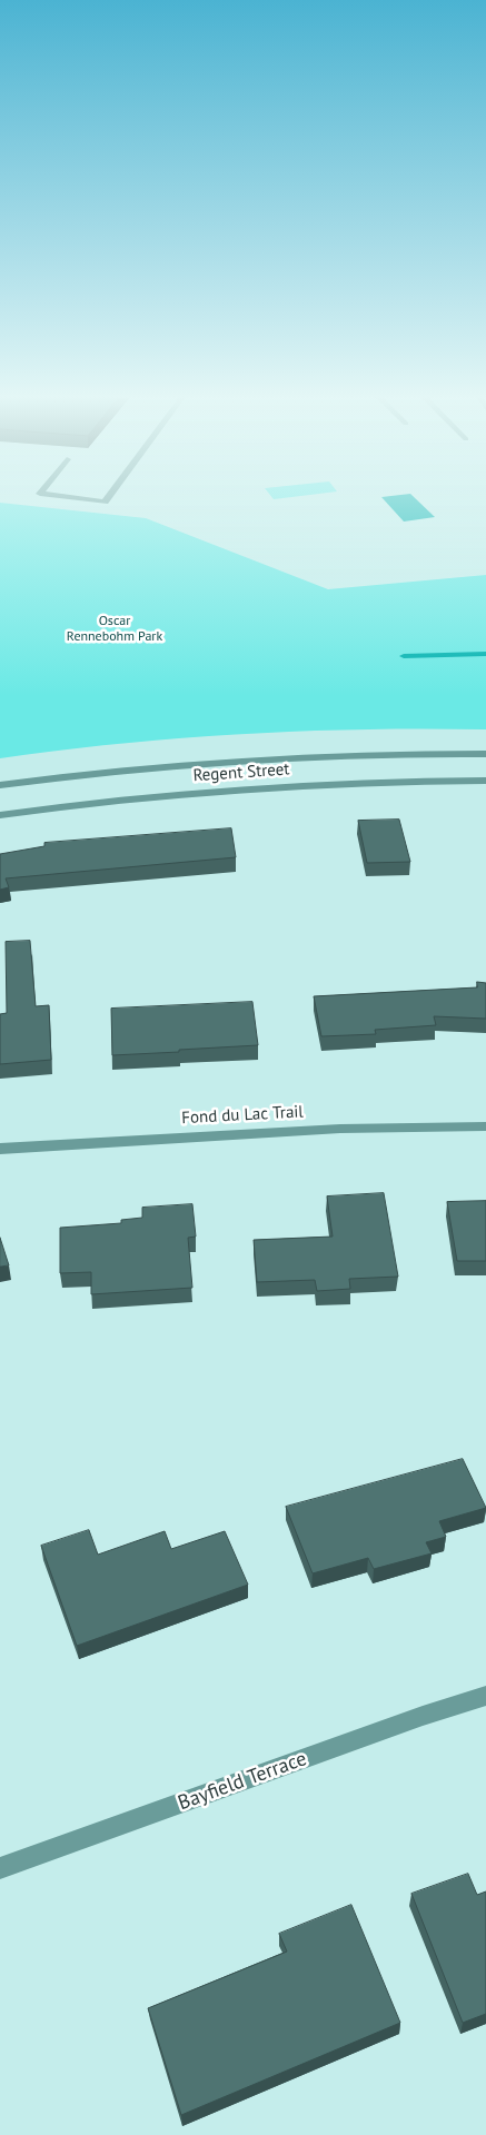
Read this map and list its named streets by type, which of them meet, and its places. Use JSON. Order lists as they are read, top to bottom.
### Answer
{
  "streets": {
    "street": ["Regent Street", "Fond du Lac Trail", "Bayfield Terrace"]
  },
  "parks": ["Oscar Rennebohm Park"]
}
